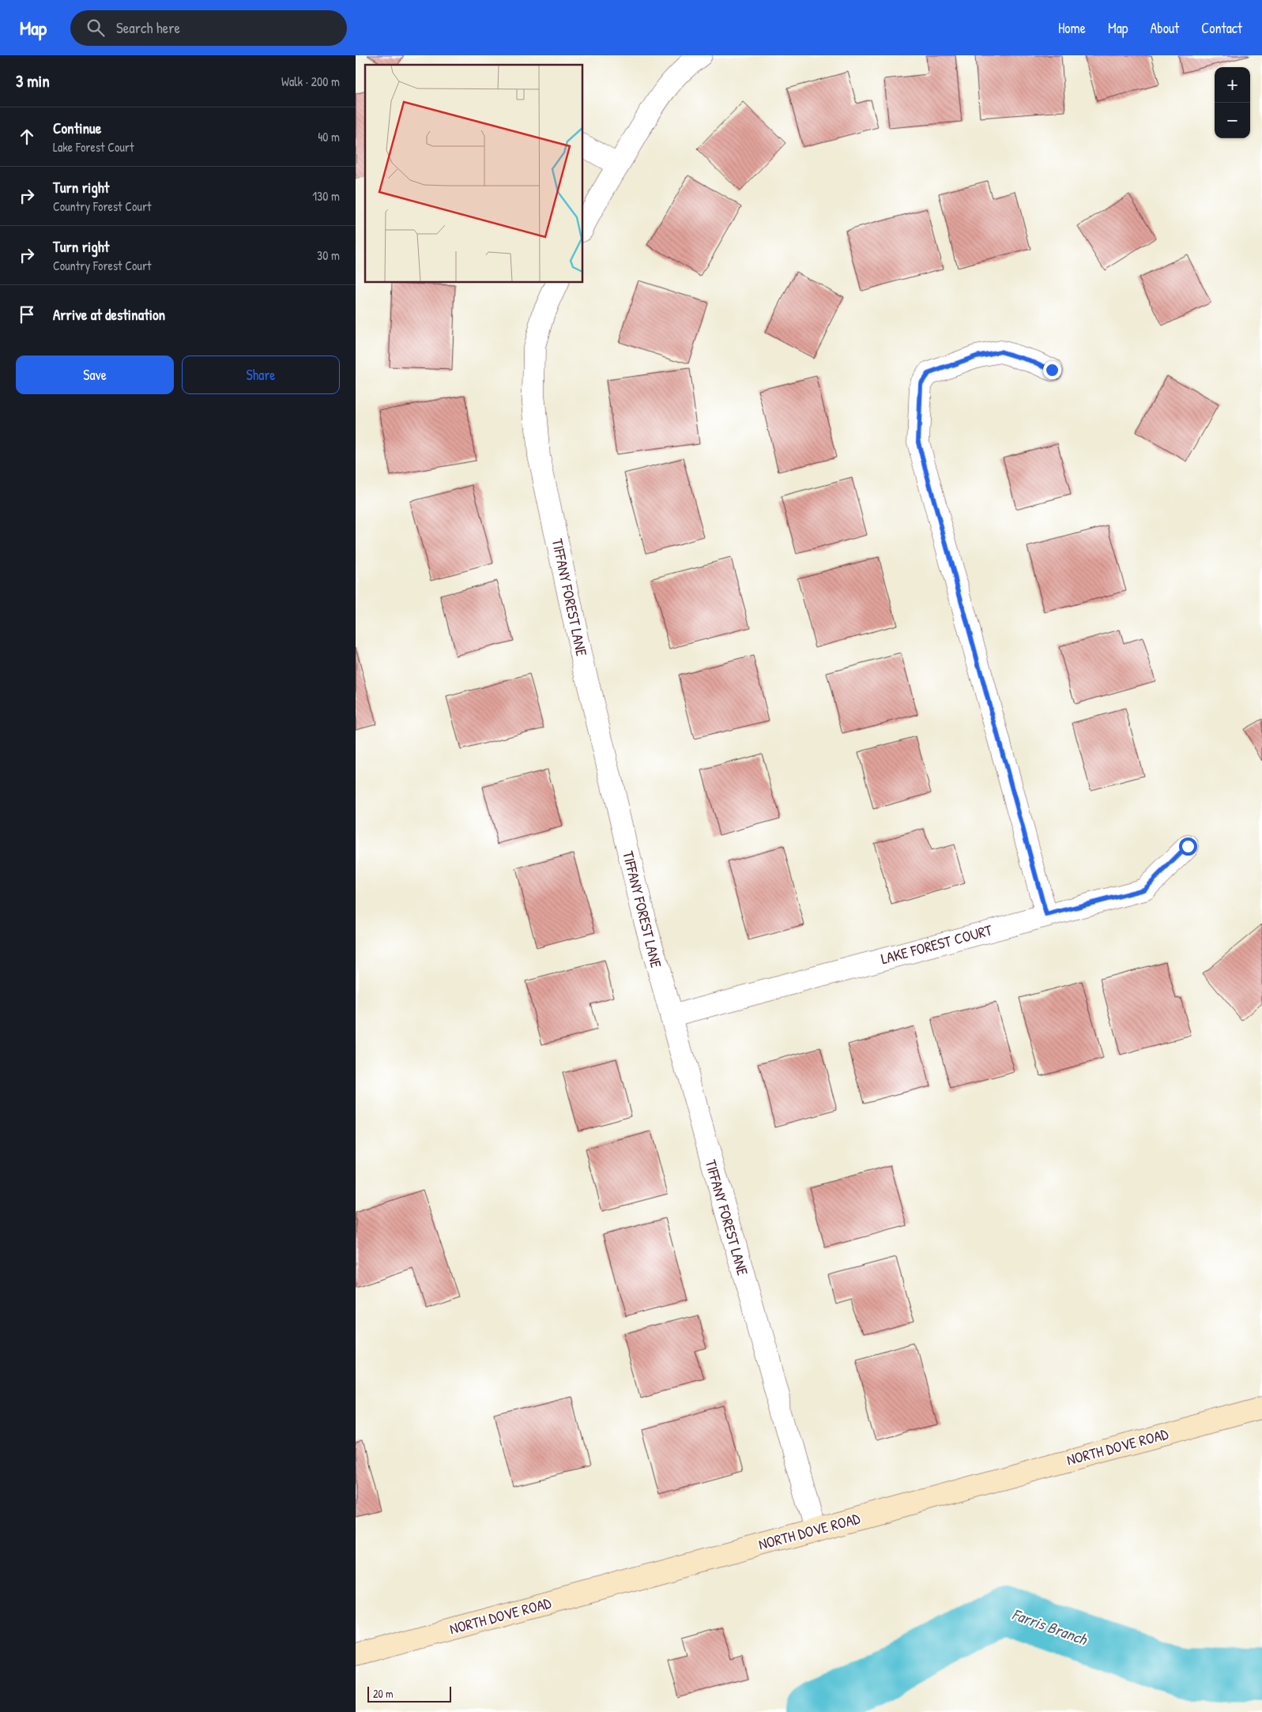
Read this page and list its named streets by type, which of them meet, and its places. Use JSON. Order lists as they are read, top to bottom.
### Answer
{
  "streets": {
    "street": ["TIFFANY FOREST LANE", "LAKE FOREST COURT", "NORTH DOVE ROAD"]
  },
  "crossings": [
    ["TIFFANY FOREST LANE", "LAKE FOREST COURT"],
    ["TIFFANY FOREST LANE", "NORTH DOVE ROAD"]
  ],
  "water": ["Farris Branch"],
  "scale_bar": "20 m",
  "page": {
    "header": "Map",
    "search": "Search here",
    "nav": [
      "Home",
      "Map",
      "About",
      "Contact"
    ],
    "heading": ["3 min", "Walk · 200 m"],
    "map_buttons": ["+", "−"],
    "list": [
      ["Continue", "Lake Forest Court", "40 m"],
      ["Turn right", "Country Forest Court", "130 m"],
      ["Turn right", "Country Forest Court", "30 m"],
      "Arrive at destination"
    ],
    "buttons": ["Save", "Share"],
    "scale": "20 m"
  }
}
